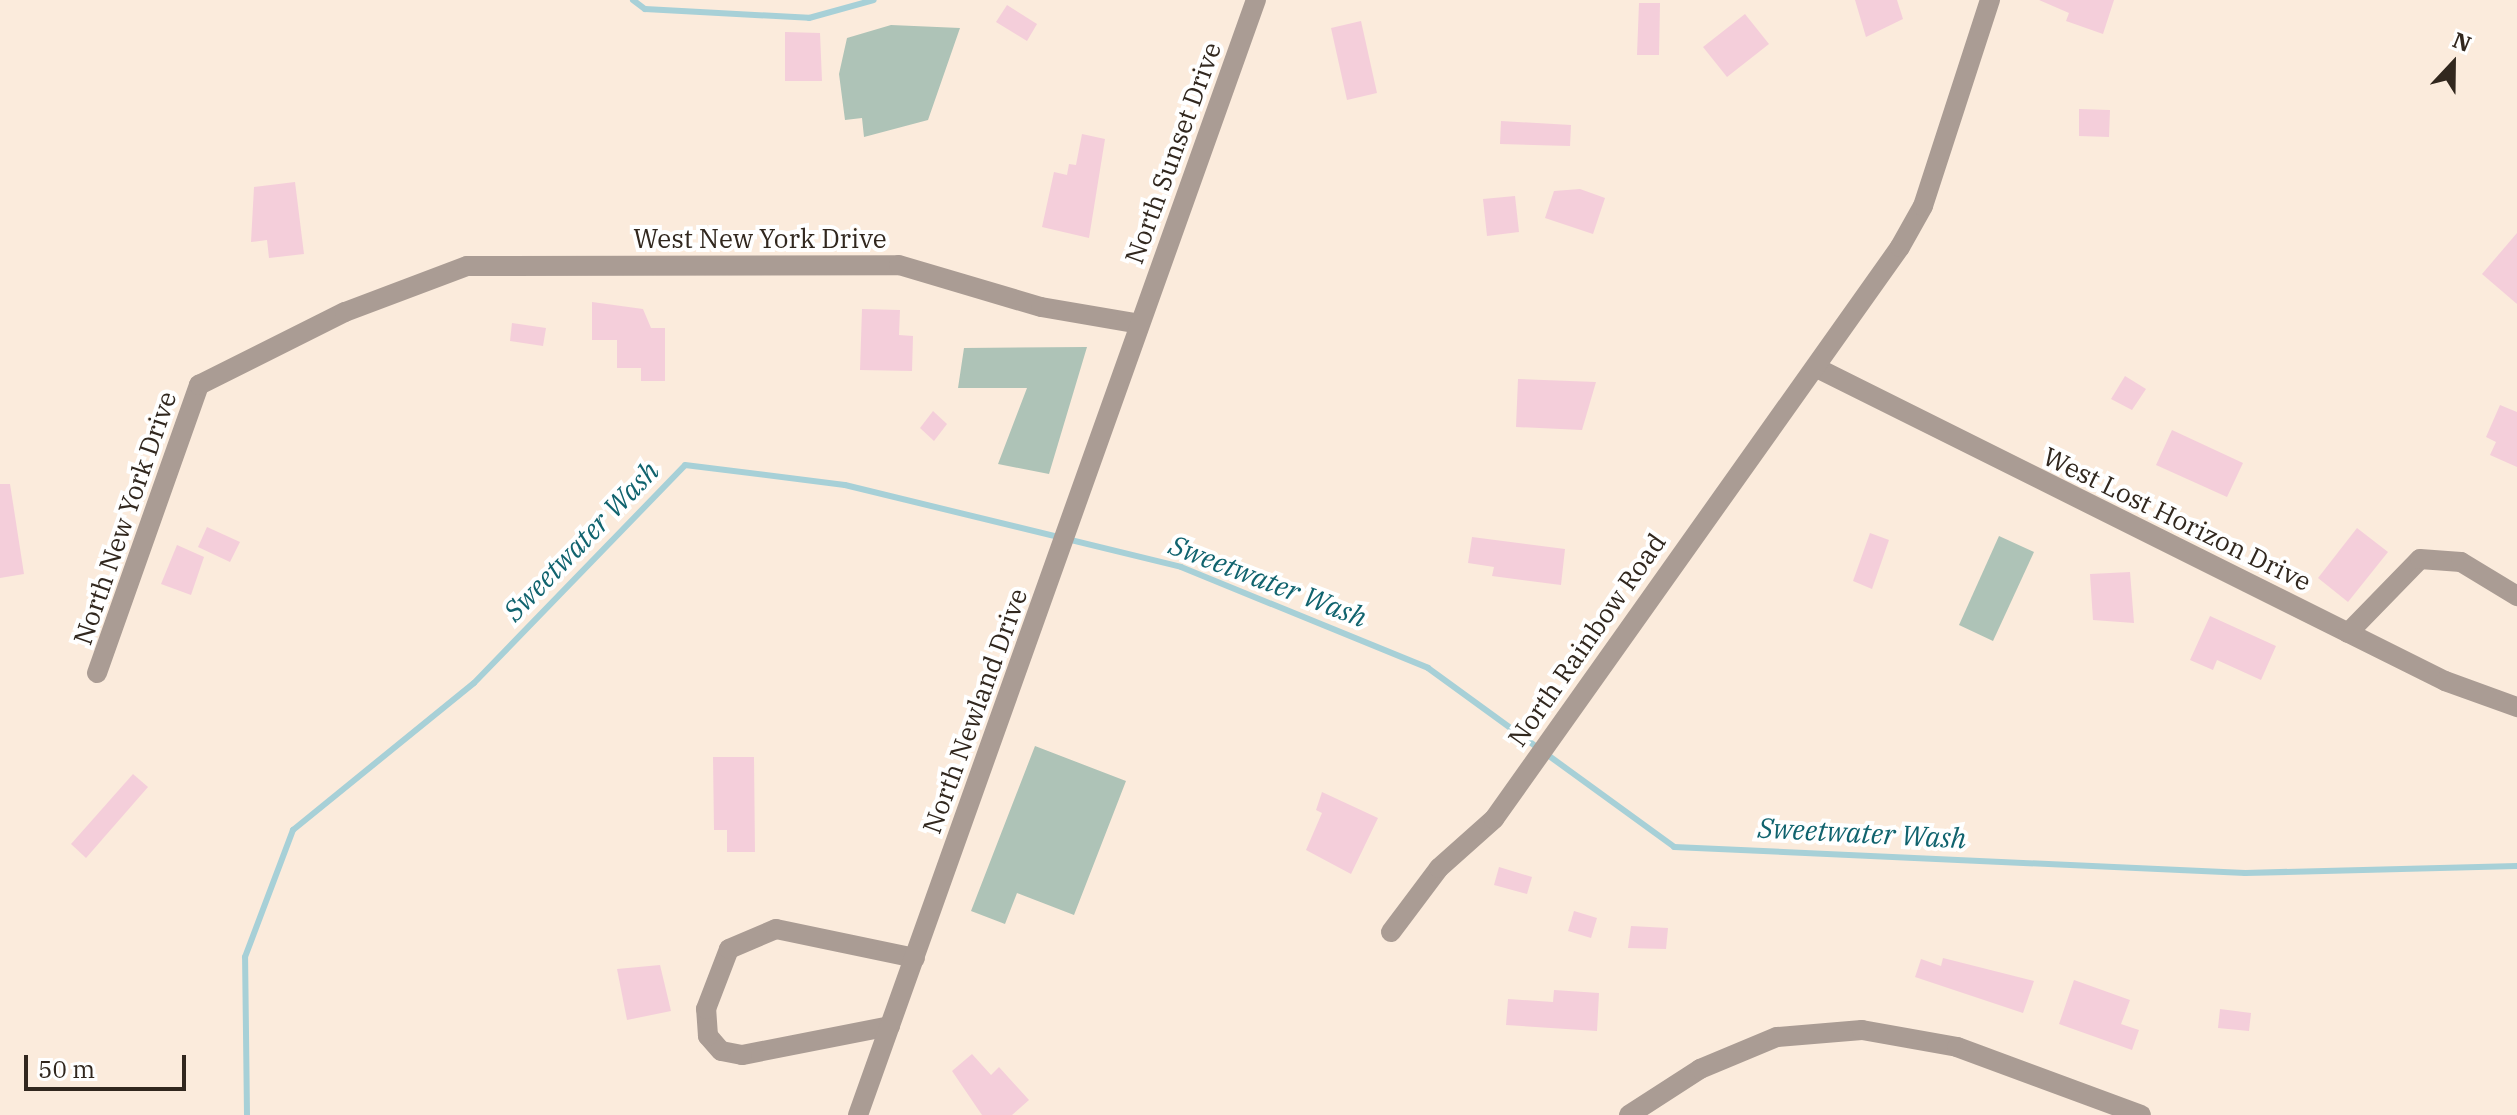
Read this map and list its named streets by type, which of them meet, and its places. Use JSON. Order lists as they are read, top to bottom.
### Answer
{
  "streets": {
    "street": [
      "North Sunset Drive",
      "West New York Drive",
      "North New York Drive",
      "West Lost Horizon Drive",
      "North Rainbow Road",
      "North Newland Drive"
    ]
  },
  "crossings": [
    ["North Sunset Drive", "West New York Drive"],
    ["North Sunset Drive", "North Newland Drive"],
    ["West New York Drive", "North New York Drive"],
    ["West New York Drive", "North Newland Drive"],
    ["West Lost Horizon Drive", "North Rainbow Road"]
  ],
  "water": ["Sweetwater Wash"],
  "scale_bar": "50 m",
  "north": "top"
}
